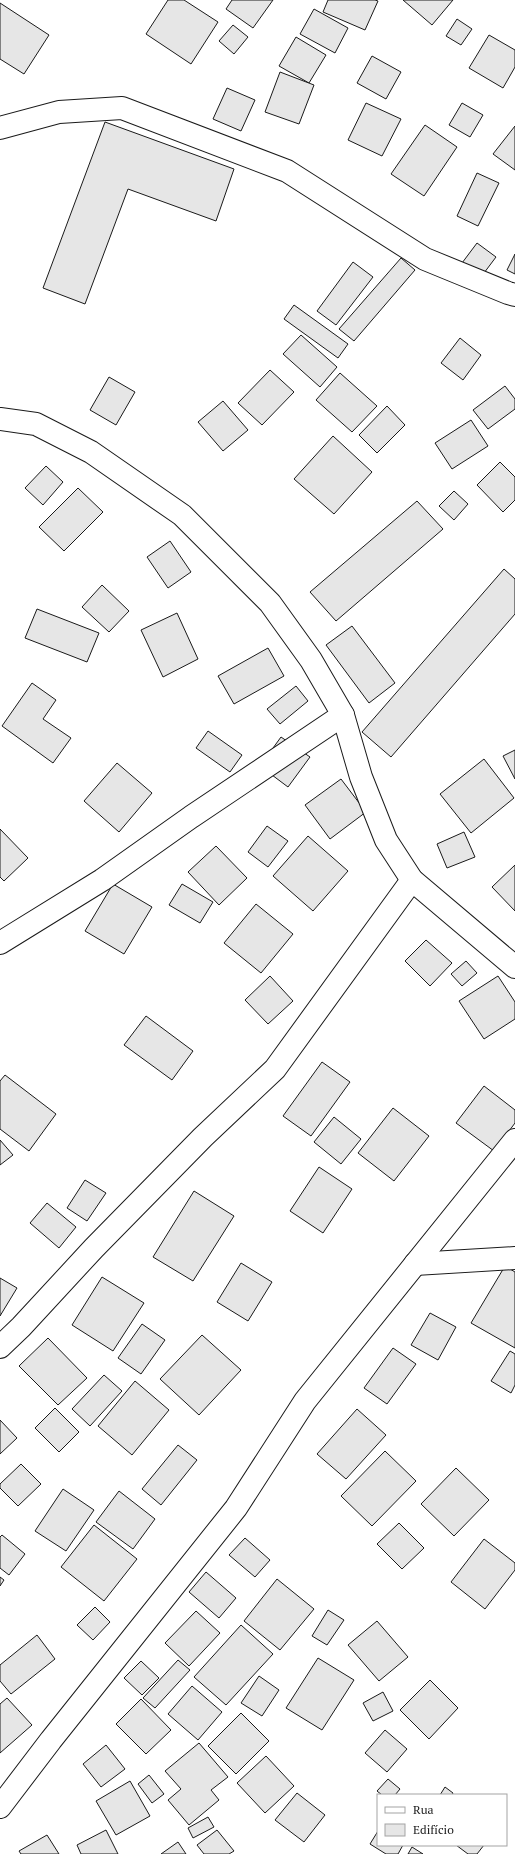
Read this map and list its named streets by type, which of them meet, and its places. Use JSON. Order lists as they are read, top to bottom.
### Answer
{
  "legend": ["Rua", "Edifício"]
}
